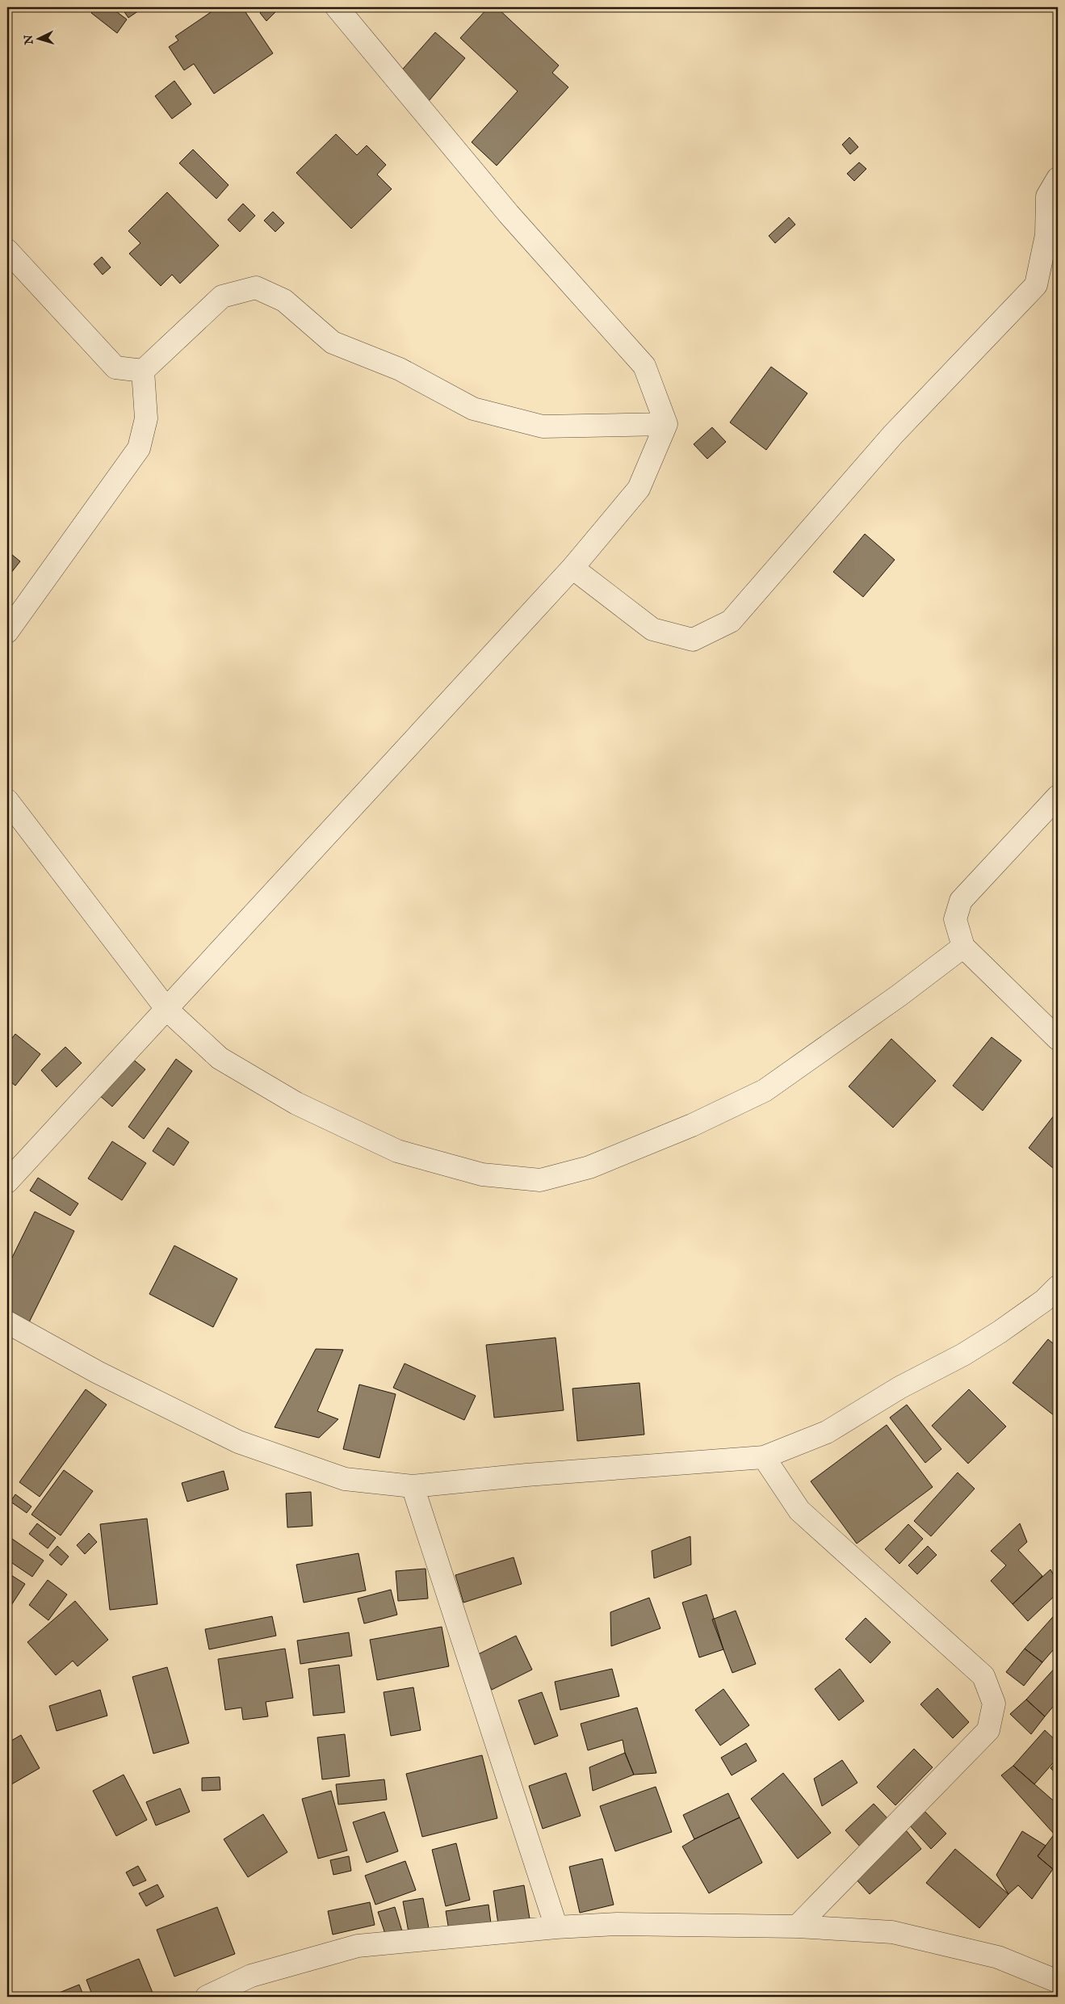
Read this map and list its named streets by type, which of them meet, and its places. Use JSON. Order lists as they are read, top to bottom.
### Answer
{
  "north": "left"
}
